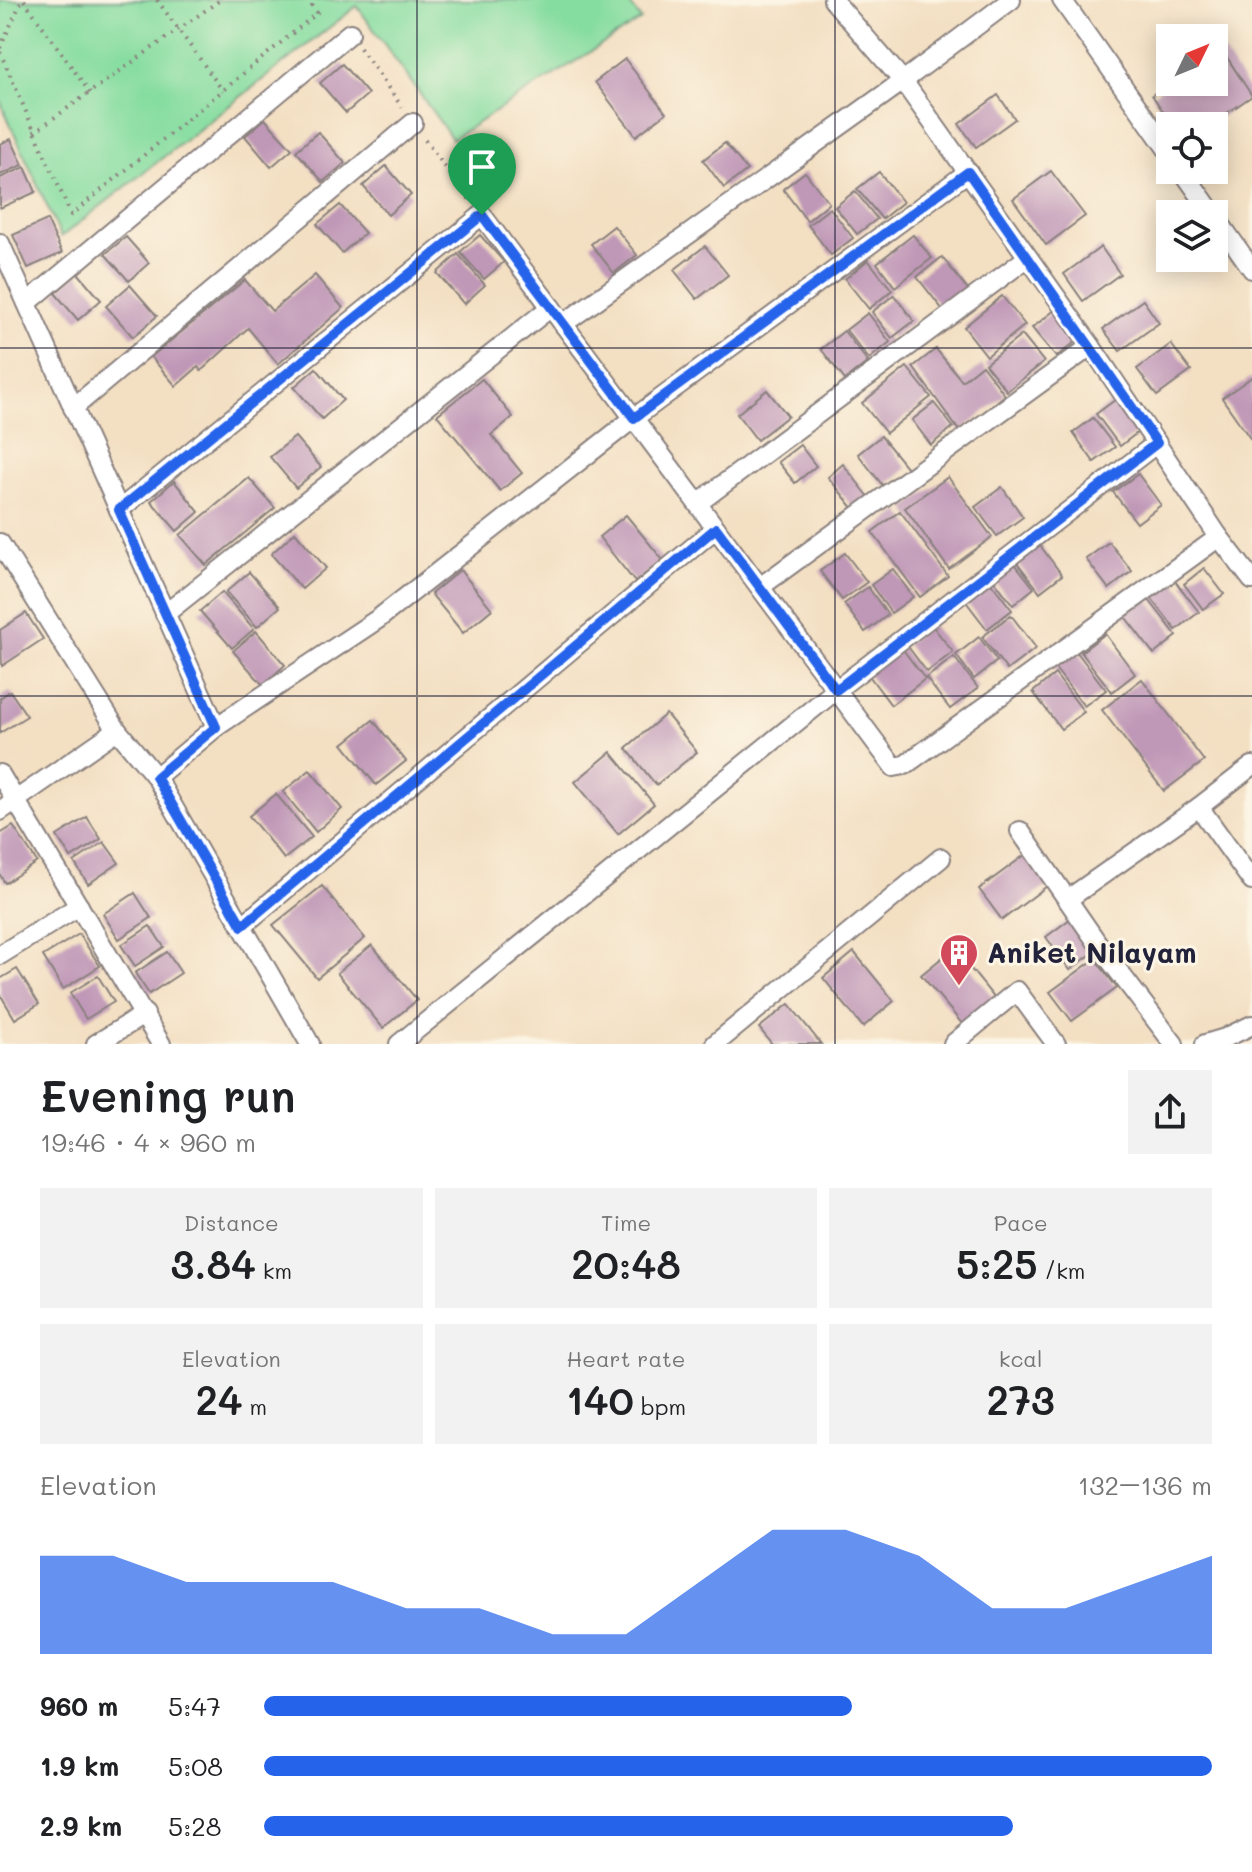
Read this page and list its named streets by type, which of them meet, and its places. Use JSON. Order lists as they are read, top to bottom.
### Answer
{
  "places": {
    "building": ["Aniket Nilayam"]
  },
  "north": "top right",
  "page": {
    "heading": ["Evening run", "19:46 · 4 × 960 m"],
    "stats": [
      ["Distance", "3.84 km"],
      ["Time", "20:48"],
      ["Pace", "5:25 /km"],
      ["Elevation", "24 m"],
      ["Heart rate", "140 bpm"],
      ["kcal", "273"]
    ],
    "chart": ["Elevation", "132–136 m"],
    "list": [
      {
        "name": "960 m",
        "note": "5:47"
      },
      {
        "name": "1.9 km",
        "note": "5:08"
      },
      {
        "name": "2.9 km",
        "note": "5:28"
      }
    ]
  }
}
